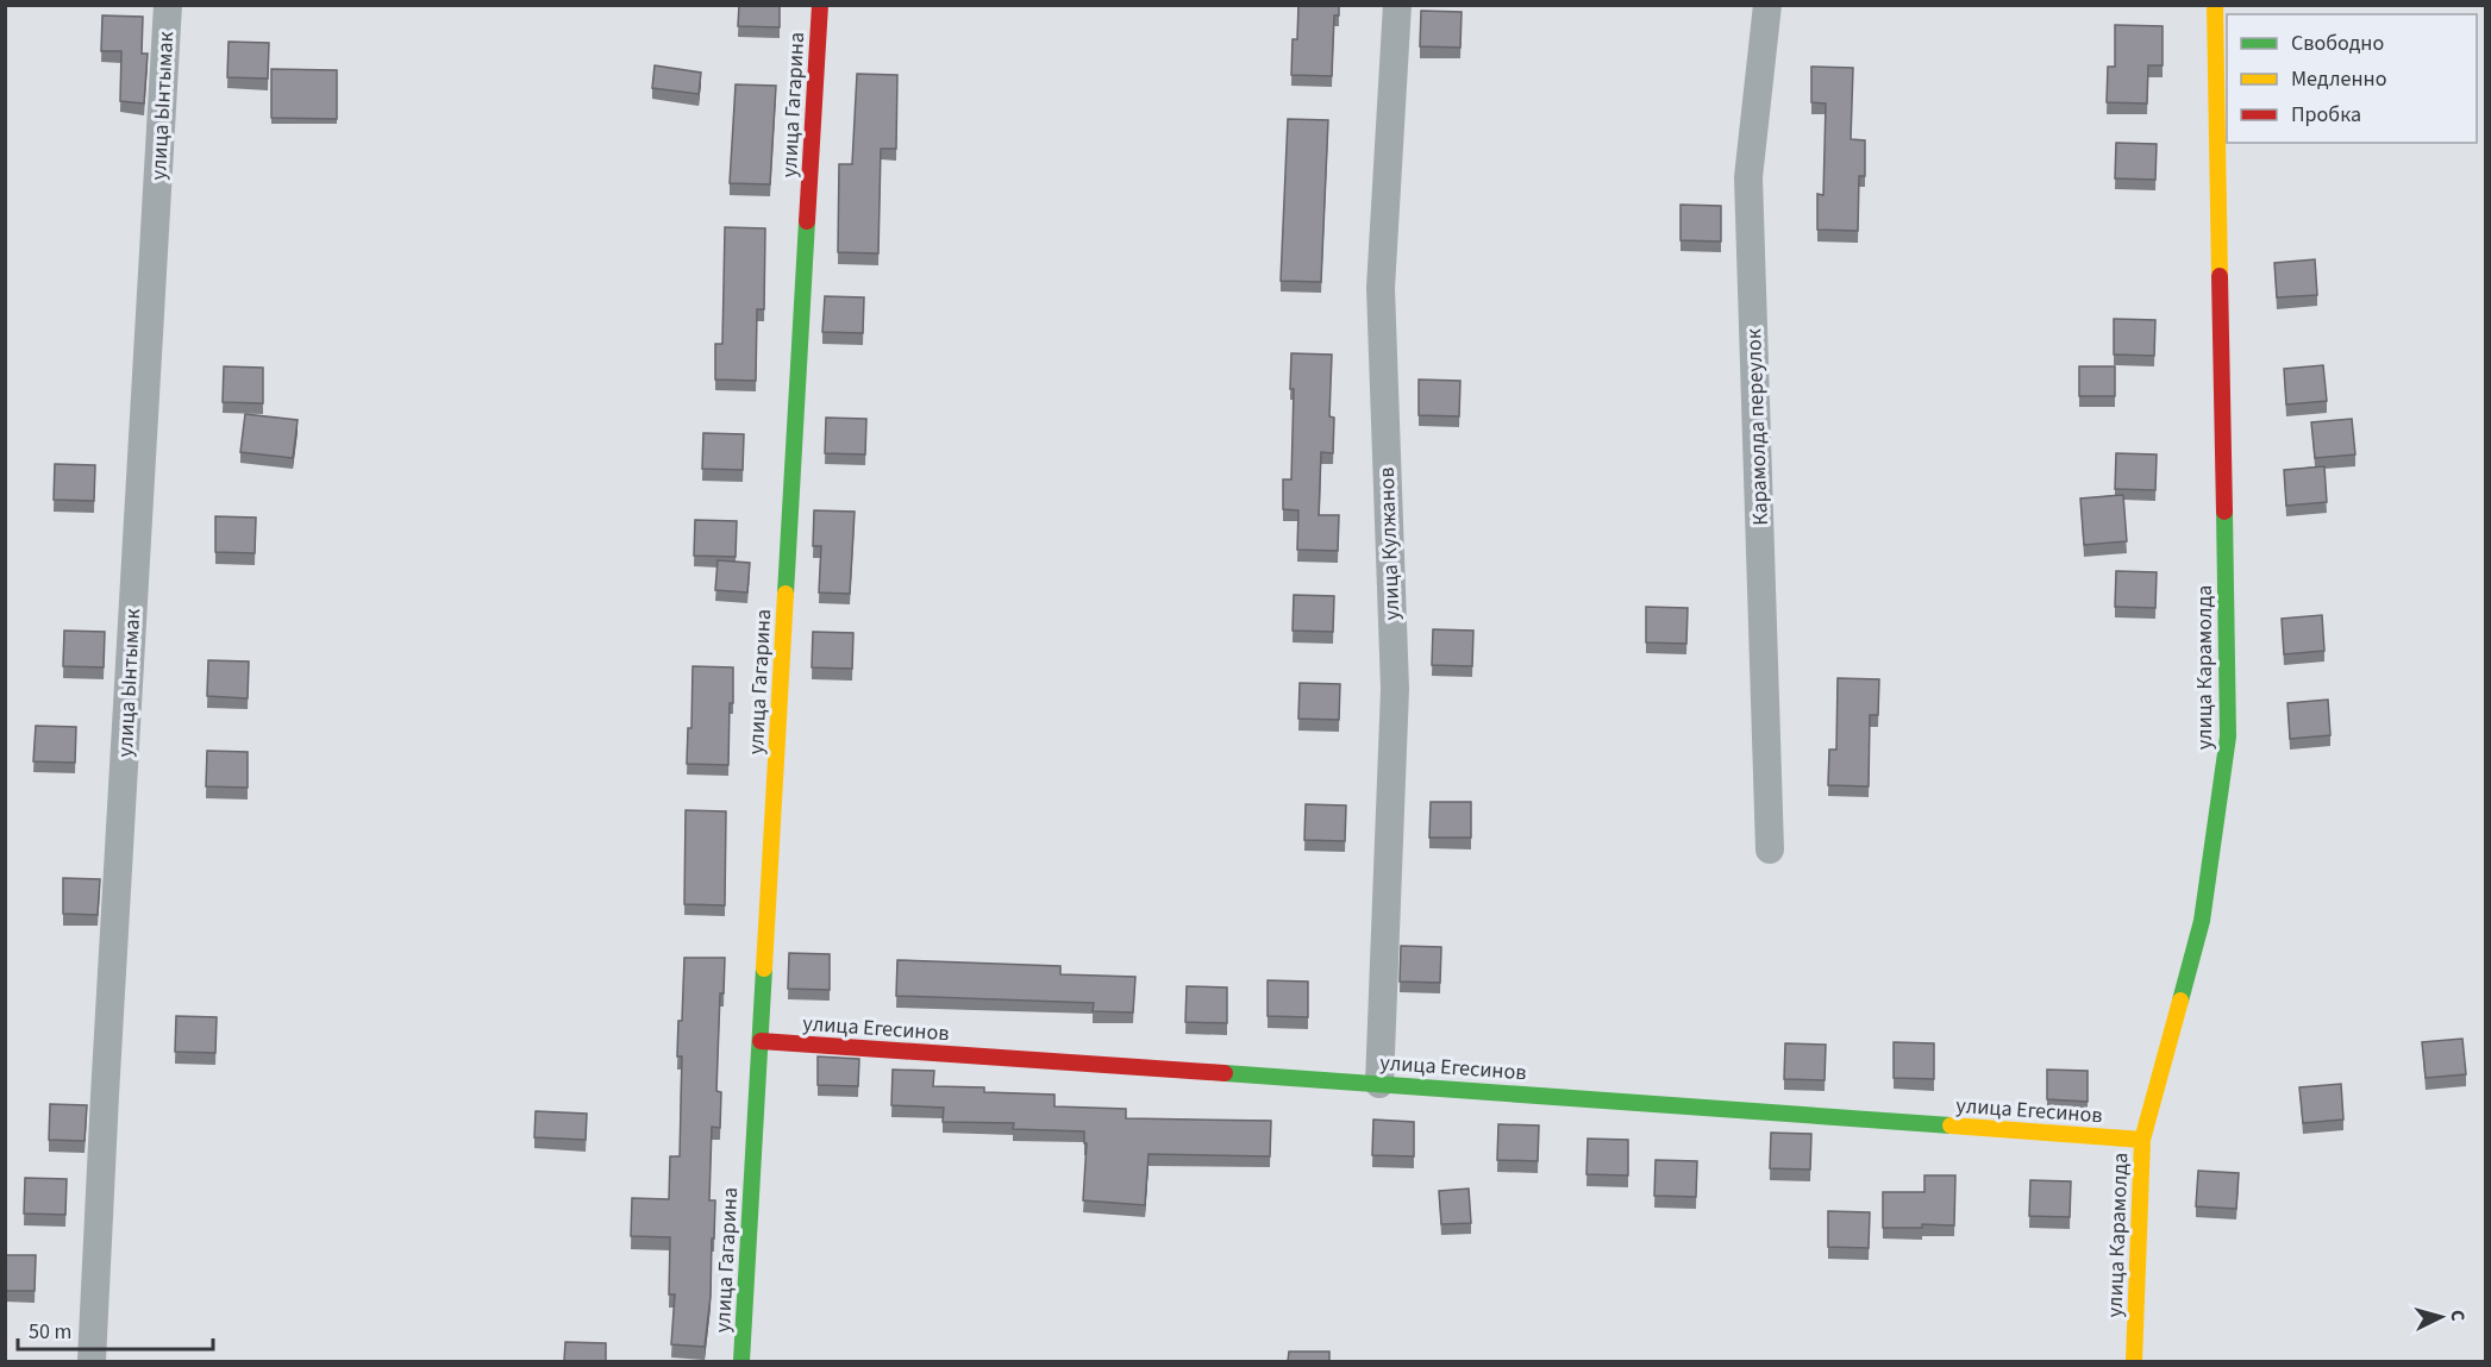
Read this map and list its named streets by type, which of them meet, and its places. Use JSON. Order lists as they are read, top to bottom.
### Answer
{
  "streets": {
    "street": [
      "улица Гагарина",
      "улица Ынтымак",
      "Карамолда переулок",
      "улица Кулжанов",
      "улица Карамолда",
      "улица Егесинов"
    ]
  },
  "crossings": [
    ["улица Гагарина", "улица Егесинов"],
    ["улица Кулжанов", "улица Егесинов"],
    ["улица Карамолда", "улица Егесинов"]
  ],
  "legend": ["Свободно", "Медленно", "Пробка"],
  "scale_bar": "50 m",
  "north": "right"
}
